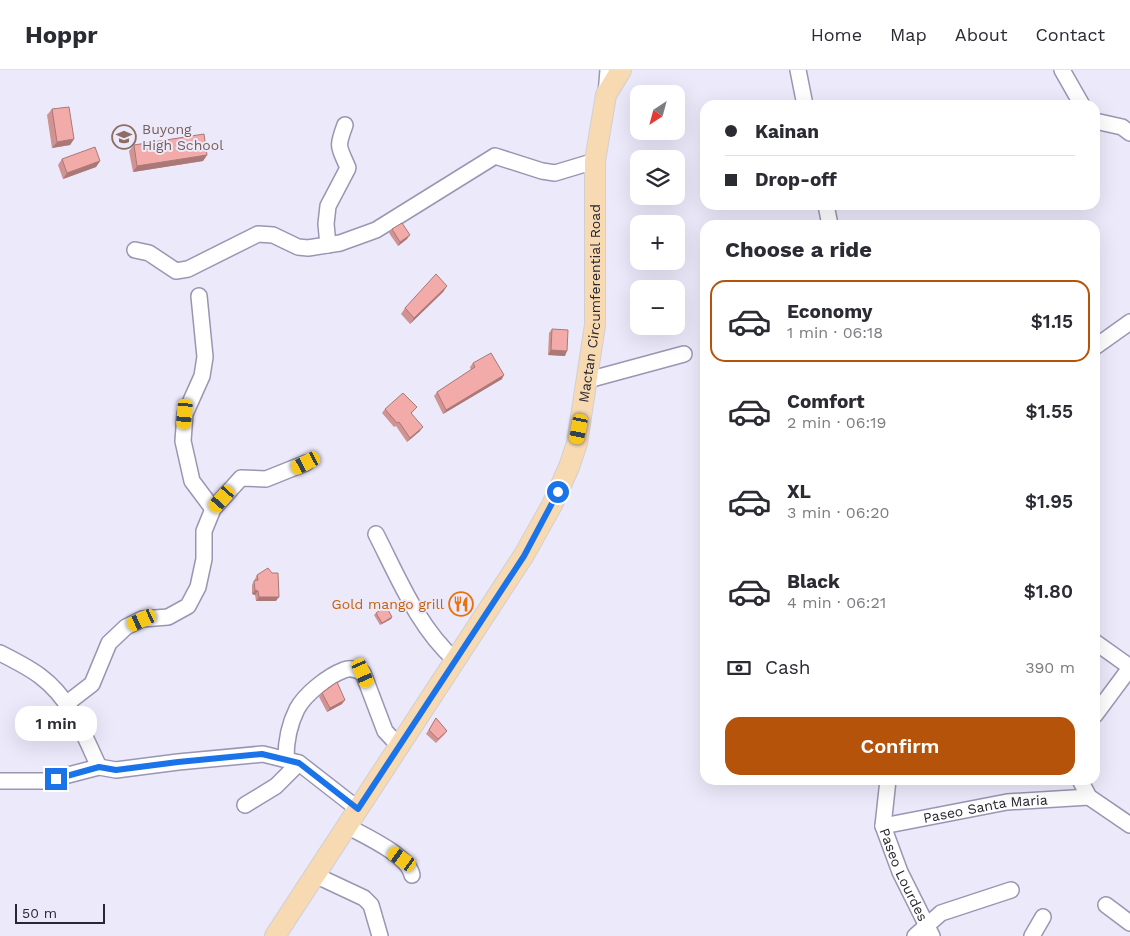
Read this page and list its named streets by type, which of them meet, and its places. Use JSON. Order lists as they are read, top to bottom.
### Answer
{
  "streets": {
    "main road": ["Mactan Circumferential Road"],
    "street": ["Paseo Santa Maria", "Paseo Lourdes"]
  },
  "crossings": [
    ["Paseo Santa Maria", "Paseo Lourdes"]
  ],
  "places": {
    "school or university": ["Buyong High School"],
    "restaurant": ["Gold mango grill"]
  },
  "scale_bar": "50 m",
  "north": "bottom left",
  "page": {
    "header": "Hoppr",
    "nav": [
      "Home",
      "Map",
      "About",
      "Contact"
    ],
    "map_buttons": ["+", "−"],
    "banner": ["Kainan", "Drop-off"],
    "heading": "Choose a ride",
    "list": [
      {
        "name": "Economy",
        "note": "1 min · 06:18",
        "value": "$1.15"
      },
      {
        "name": "Comfort",
        "note": "2 min · 06:19",
        "value": "$1.55"
      },
      {
        "name": "XL",
        "note": "3 min · 06:20",
        "value": "$1.95"
      },
      {
        "name": "Black",
        "note": "4 min · 06:21",
        "value": "$1.80"
      }
    ],
    "pay": ["Cash", "390 m"],
    "bubble": "1 min",
    "buttons": "Confirm",
    "scale": "50 m"
  }
}
